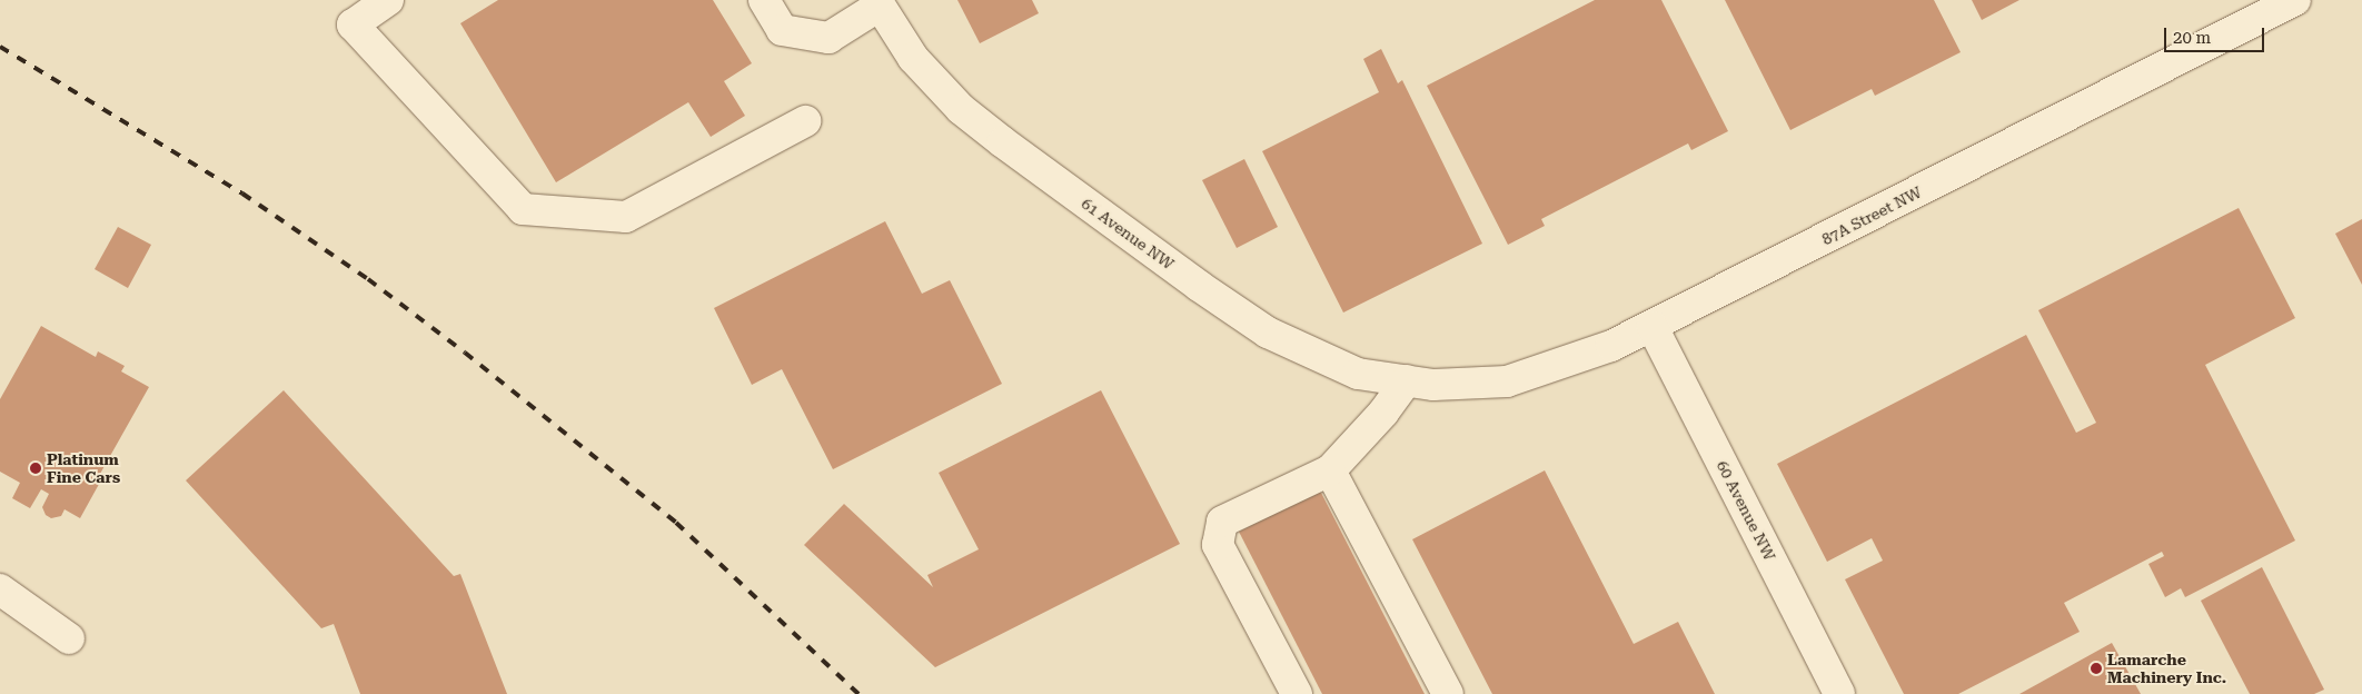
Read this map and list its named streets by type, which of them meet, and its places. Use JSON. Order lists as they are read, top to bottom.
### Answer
{
  "streets": {
    "street": ["87A Street NW", "61 Avenue NW", "60 Avenue NW"]
  },
  "crossings": [
    ["87A Street NW", "61 Avenue NW"],
    ["87A Street NW", "60 Avenue NW"]
  ],
  "places": ["Platinum Fine Cars", "Lamarche Machinery Inc."],
  "scale_bar": "20 m"
}
